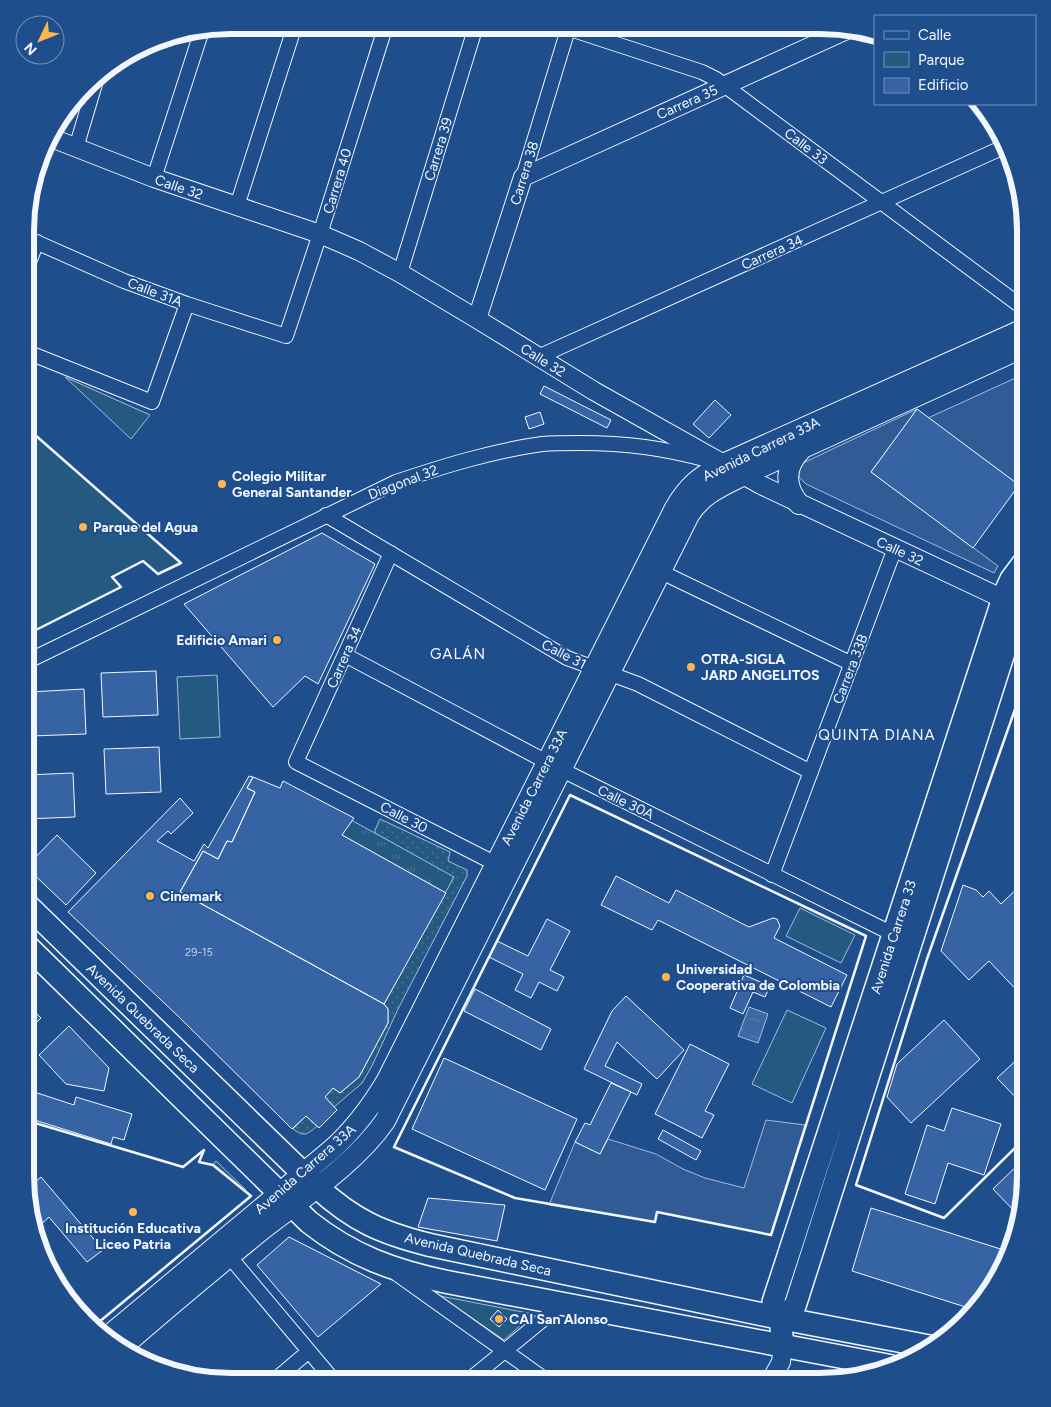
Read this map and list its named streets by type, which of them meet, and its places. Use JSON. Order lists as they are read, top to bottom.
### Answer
{
  "streets": {
    "highway": ["Avenida Quebrada Seca"],
    "main road": ["Avenida Carrera 33A", "Avenida Carrera 33"],
    "street": [
      "Carrera 35",
      "Calle 33",
      "Carrera 39",
      "Carrera 38",
      "Carrera 40",
      "Calle 32",
      "Carrera 34",
      "Calle 31A",
      "Diagonal 32",
      "Calle 31",
      "Carrera 33B",
      "Calle 30A",
      "Calle 30"
    ]
  },
  "crossings": [
    ["Carrera 35", "Calle 33"],
    ["Carrera 35", "Carrera 38"],
    ["Calle 33", "Carrera 34"],
    ["Carrera 39", "Calle 32"],
    ["Carrera 38", "Calle 32"],
    ["Carrera 40", "Calle 32"],
    ["Carrera 40", "Calle 31A"],
    ["Calle 32", "Carrera 34"],
    ["Calle 32", "Avenida Carrera 33A"],
    ["Calle 32", "Diagonal 32"],
    ["Calle 32", "Carrera 33B"],
    ["Carrera 34", "Calle 31"],
    ["Carrera 34", "Calle 30A"],
    ["Carrera 34", "Calle 30"],
    ["Avenida Carrera 33A", "Diagonal 32"],
    ["Avenida Carrera 33A", "Calle 31"],
    ["Avenida Carrera 33A", "Calle 30A"],
    ["Avenida Carrera 33A", "Calle 30"],
    ["Avenida Carrera 33A", "Avenida Quebrada Seca"],
    ["Diagonal 32", "Calle 31"],
    ["Calle 31", "Carrera 33B"],
    ["Carrera 33B", "Calle 30A"],
    ["Calle 30A", "Avenida Carrera 33"],
    ["Avenida Carrera 33", "Avenida Quebrada Seca"]
  ],
  "districts": ["GALÁN", "QUINTA DIANA"],
  "places": [
    "Colegio Militar General Santander",
    "Parque del Agua",
    "Edificio Amari",
    "OTRA-SIGLA JARD ANGELITOS",
    "Cinemark",
    "Universidad Cooperativa de Colombia",
    "Institución Educativa Liceo Patria",
    "CAI San Alonso"
  ],
  "house_numbers": ["29-15"],
  "legend": ["Calle", "Parque", "Edificio"],
  "north": "bottom left"
}
